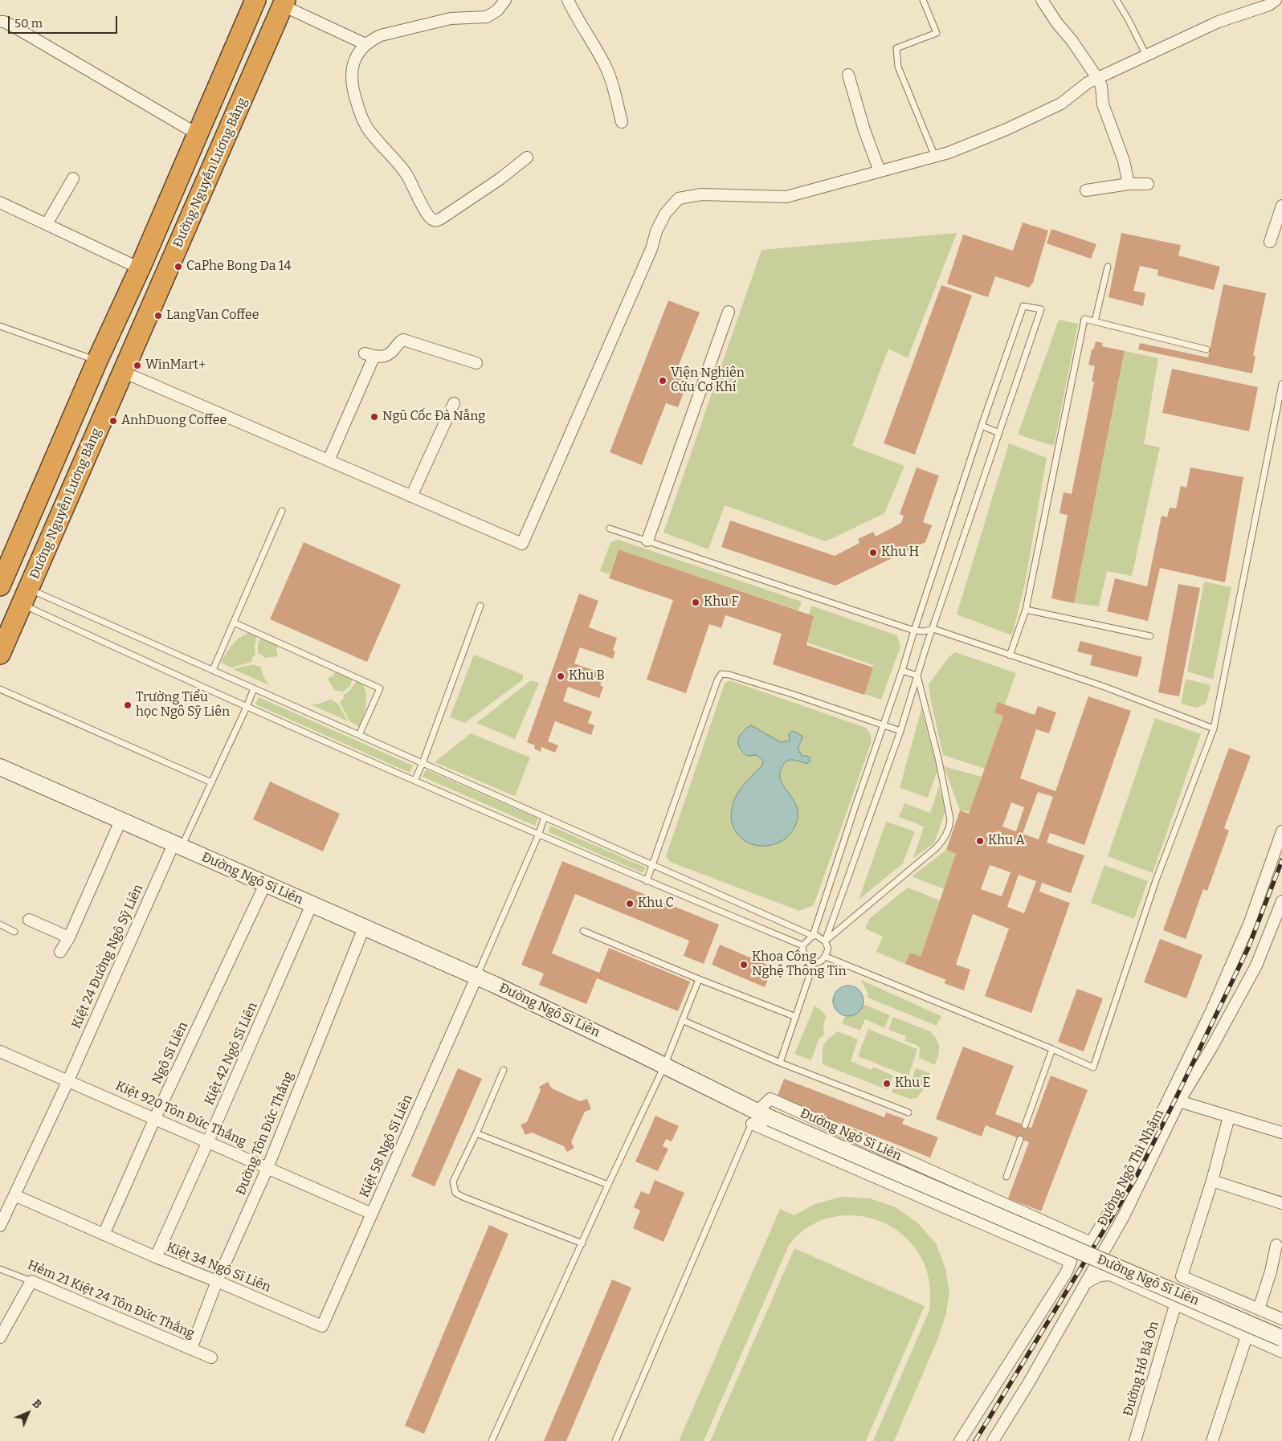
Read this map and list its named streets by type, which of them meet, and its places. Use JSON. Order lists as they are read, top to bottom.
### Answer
{
  "streets": {
    "highway": ["Đường Nguyễn Lương Bằng"],
    "street": [
      "Đường Ngô Sĩ Liên",
      "Kiệt 24 Đường Ngô Sỹ Liên",
      "Ngô Sĩ Liên",
      "Kiệt 42 Ngô Sĩ Liên",
      "Kiệt 920 Tôn Đức Thắng",
      "Đường Tôn Đức Thắng",
      "Kiệt 58 Ngô Sĩ Liên",
      "Đường Ngô Thì Nhậm",
      "Kiệt 34 Ngô Sĩ Liên",
      "Hẻm 21 Kiệt 24 Tôn Đức Thắng",
      "Đường Hồ Bá Ôn"
    ]
  },
  "crossings": [
    ["Đường Ngô Sĩ Liên", "Kiệt 24 Đường Ngô Sỹ Liên"],
    ["Đường Ngô Sĩ Liên", "Ngô Sĩ Liên"],
    ["Đường Ngô Sĩ Liên", "Kiệt 42 Ngô Sĩ Liên"],
    ["Đường Ngô Sĩ Liên", "Đường Tôn Đức Thắng"],
    ["Đường Ngô Sĩ Liên", "Kiệt 58 Ngô Sĩ Liên"],
    ["Kiệt 24 Đường Ngô Sỹ Liên", "Kiệt 920 Tôn Đức Thắng"],
    ["Kiệt 24 Đường Ngô Sỹ Liên", "Kiệt 34 Ngô Sĩ Liên"],
    ["Ngô Sĩ Liên", "Kiệt 920 Tôn Đức Thắng"],
    ["Ngô Sĩ Liên", "Kiệt 34 Ngô Sĩ Liên"],
    ["Kiệt 42 Ngô Sĩ Liên", "Kiệt 920 Tôn Đức Thắng"],
    ["Kiệt 42 Ngô Sĩ Liên", "Kiệt 34 Ngô Sĩ Liên"],
    ["Kiệt 920 Tôn Đức Thắng", "Đường Tôn Đức Thắng"],
    ["Kiệt 920 Tôn Đức Thắng", "Kiệt 58 Ngô Sĩ Liên"],
    ["Đường Tôn Đức Thắng", "Kiệt 34 Ngô Sĩ Liên"],
    ["Đường Tôn Đức Thắng", "Hẻm 21 Kiệt 24 Tôn Đức Thắng"],
    ["Kiệt 58 Ngô Sĩ Liên", "Kiệt 34 Ngô Sĩ Liên"]
  ],
  "places": [
    "CaPhe Bong Da 14",
    "LangVan Coffee",
    "WinMart+",
    "Viện Nghiên Cứu Cơ Khí",
    "Ngũ Cốc Đà Nẵng",
    "AnhDuong Coffee",
    "Khu H",
    "Khu F",
    "Khu B",
    "Trường Tiểu học Ngô Sỹ Liên",
    "Khu A",
    "Khu C",
    "Khoa Công Nghệ Thông Tin",
    "Khu E"
  ],
  "scale_bar": "50 m",
  "north": "top right"
}
